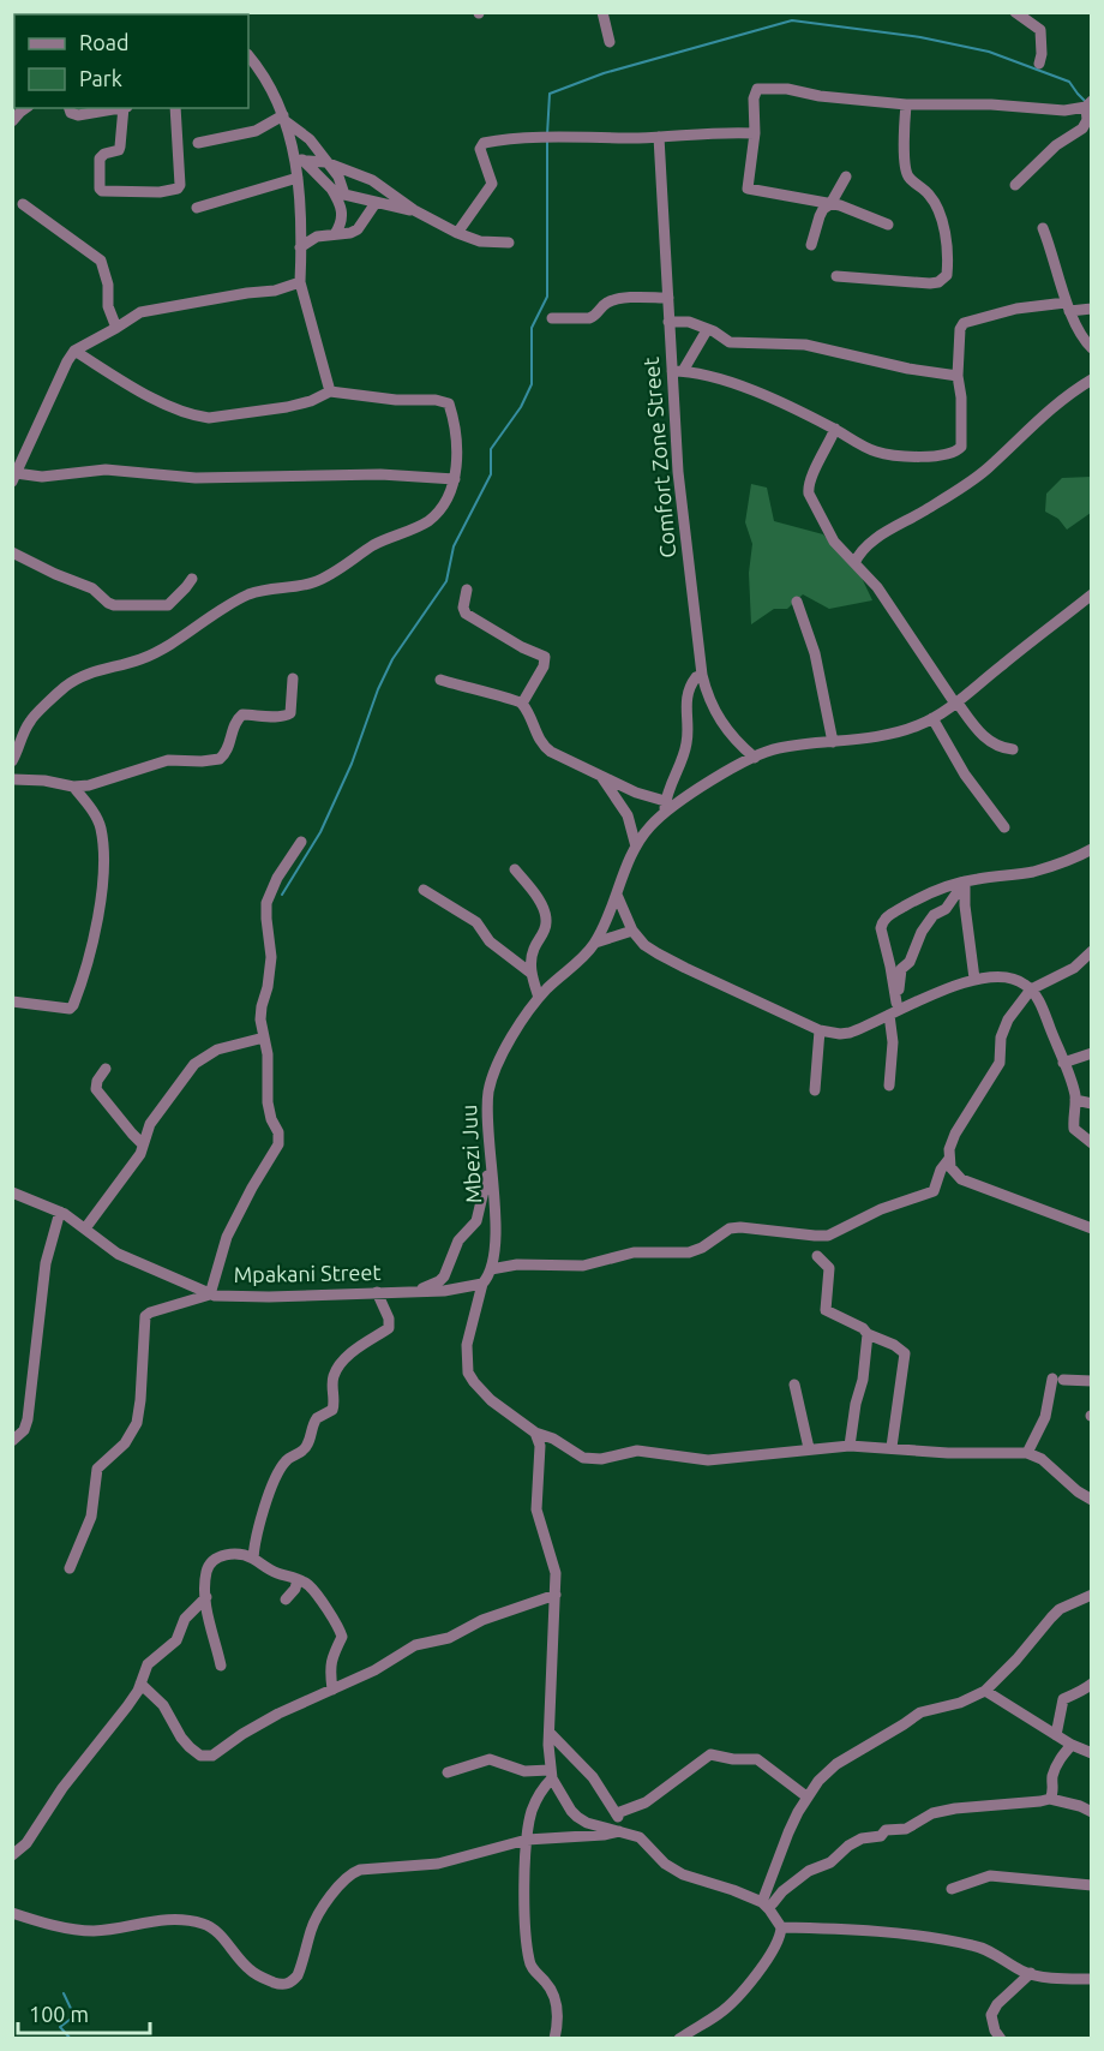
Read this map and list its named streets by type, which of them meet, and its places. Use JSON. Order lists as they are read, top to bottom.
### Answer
{
  "streets": {
    "street": ["Comfort Zone Street", "Mbezi Juu", "Mpakani Street"]
  },
  "legend": ["Road", "Park"],
  "scale_bar": "100 m"
}
